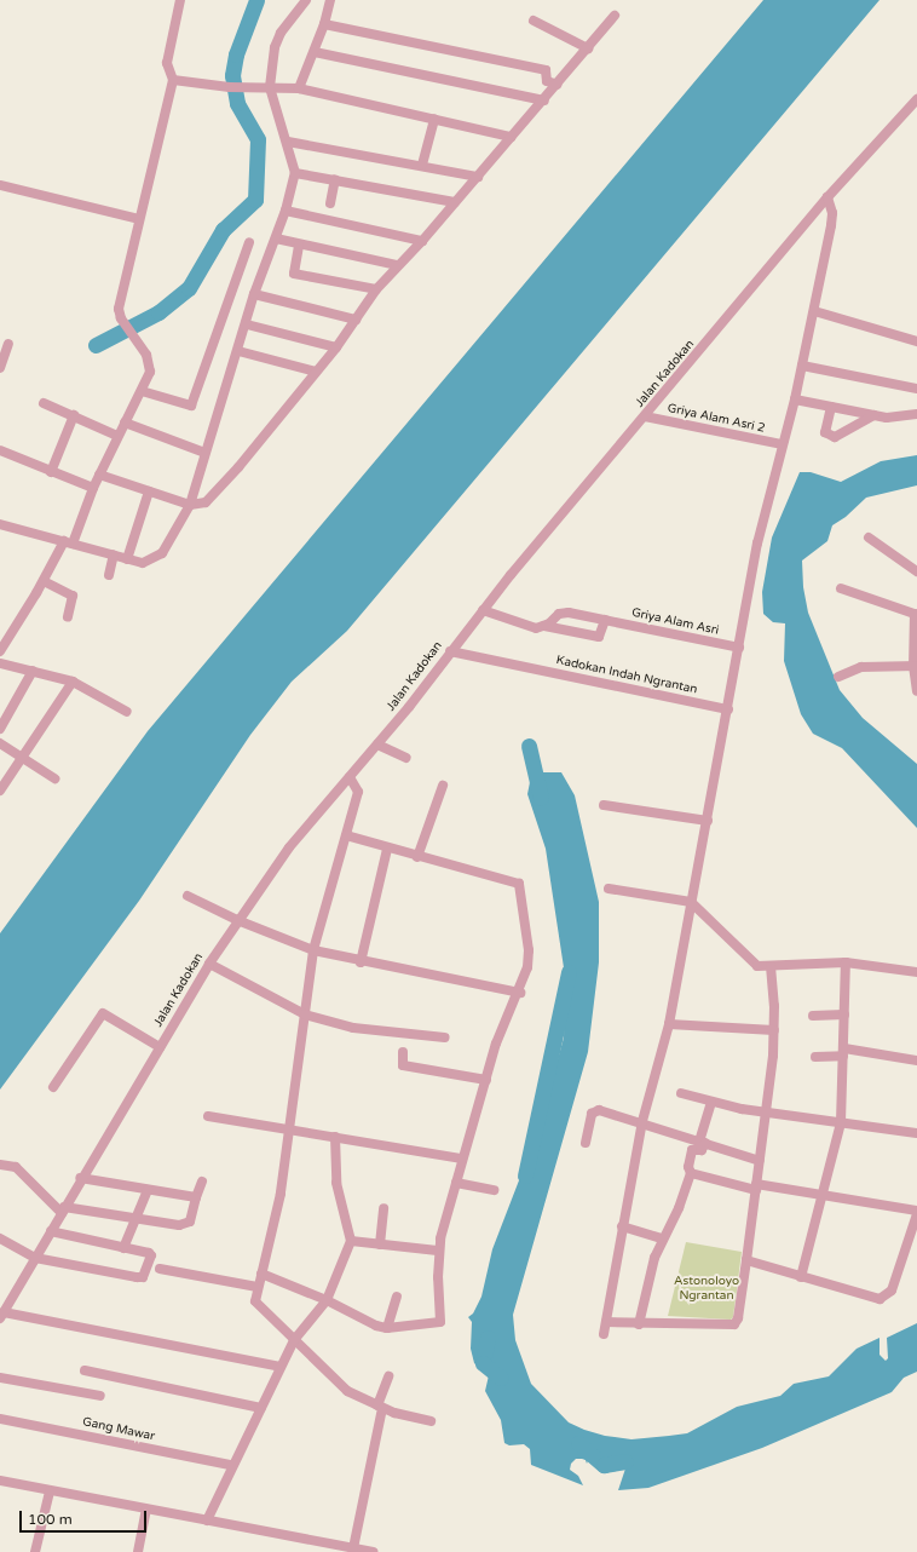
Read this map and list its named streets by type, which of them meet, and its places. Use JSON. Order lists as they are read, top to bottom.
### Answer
{
  "streets": {
    "street": [
      "Jalan Kadokan",
      "Griya Alam Asri 2",
      "Griya Alam Asri",
      "Kadokan Indah Ngrantan",
      "Gang Mawar"
    ]
  },
  "crossings": [
    ["Jalan Kadokan", "Griya Alam Asri 2"],
    ["Jalan Kadokan", "Griya Alam Asri"],
    ["Jalan Kadokan", "Kadokan Indah Ngrantan"]
  ],
  "parks": ["Astonoloyo Ngrantan"],
  "scale_bar": "100 m"
}
